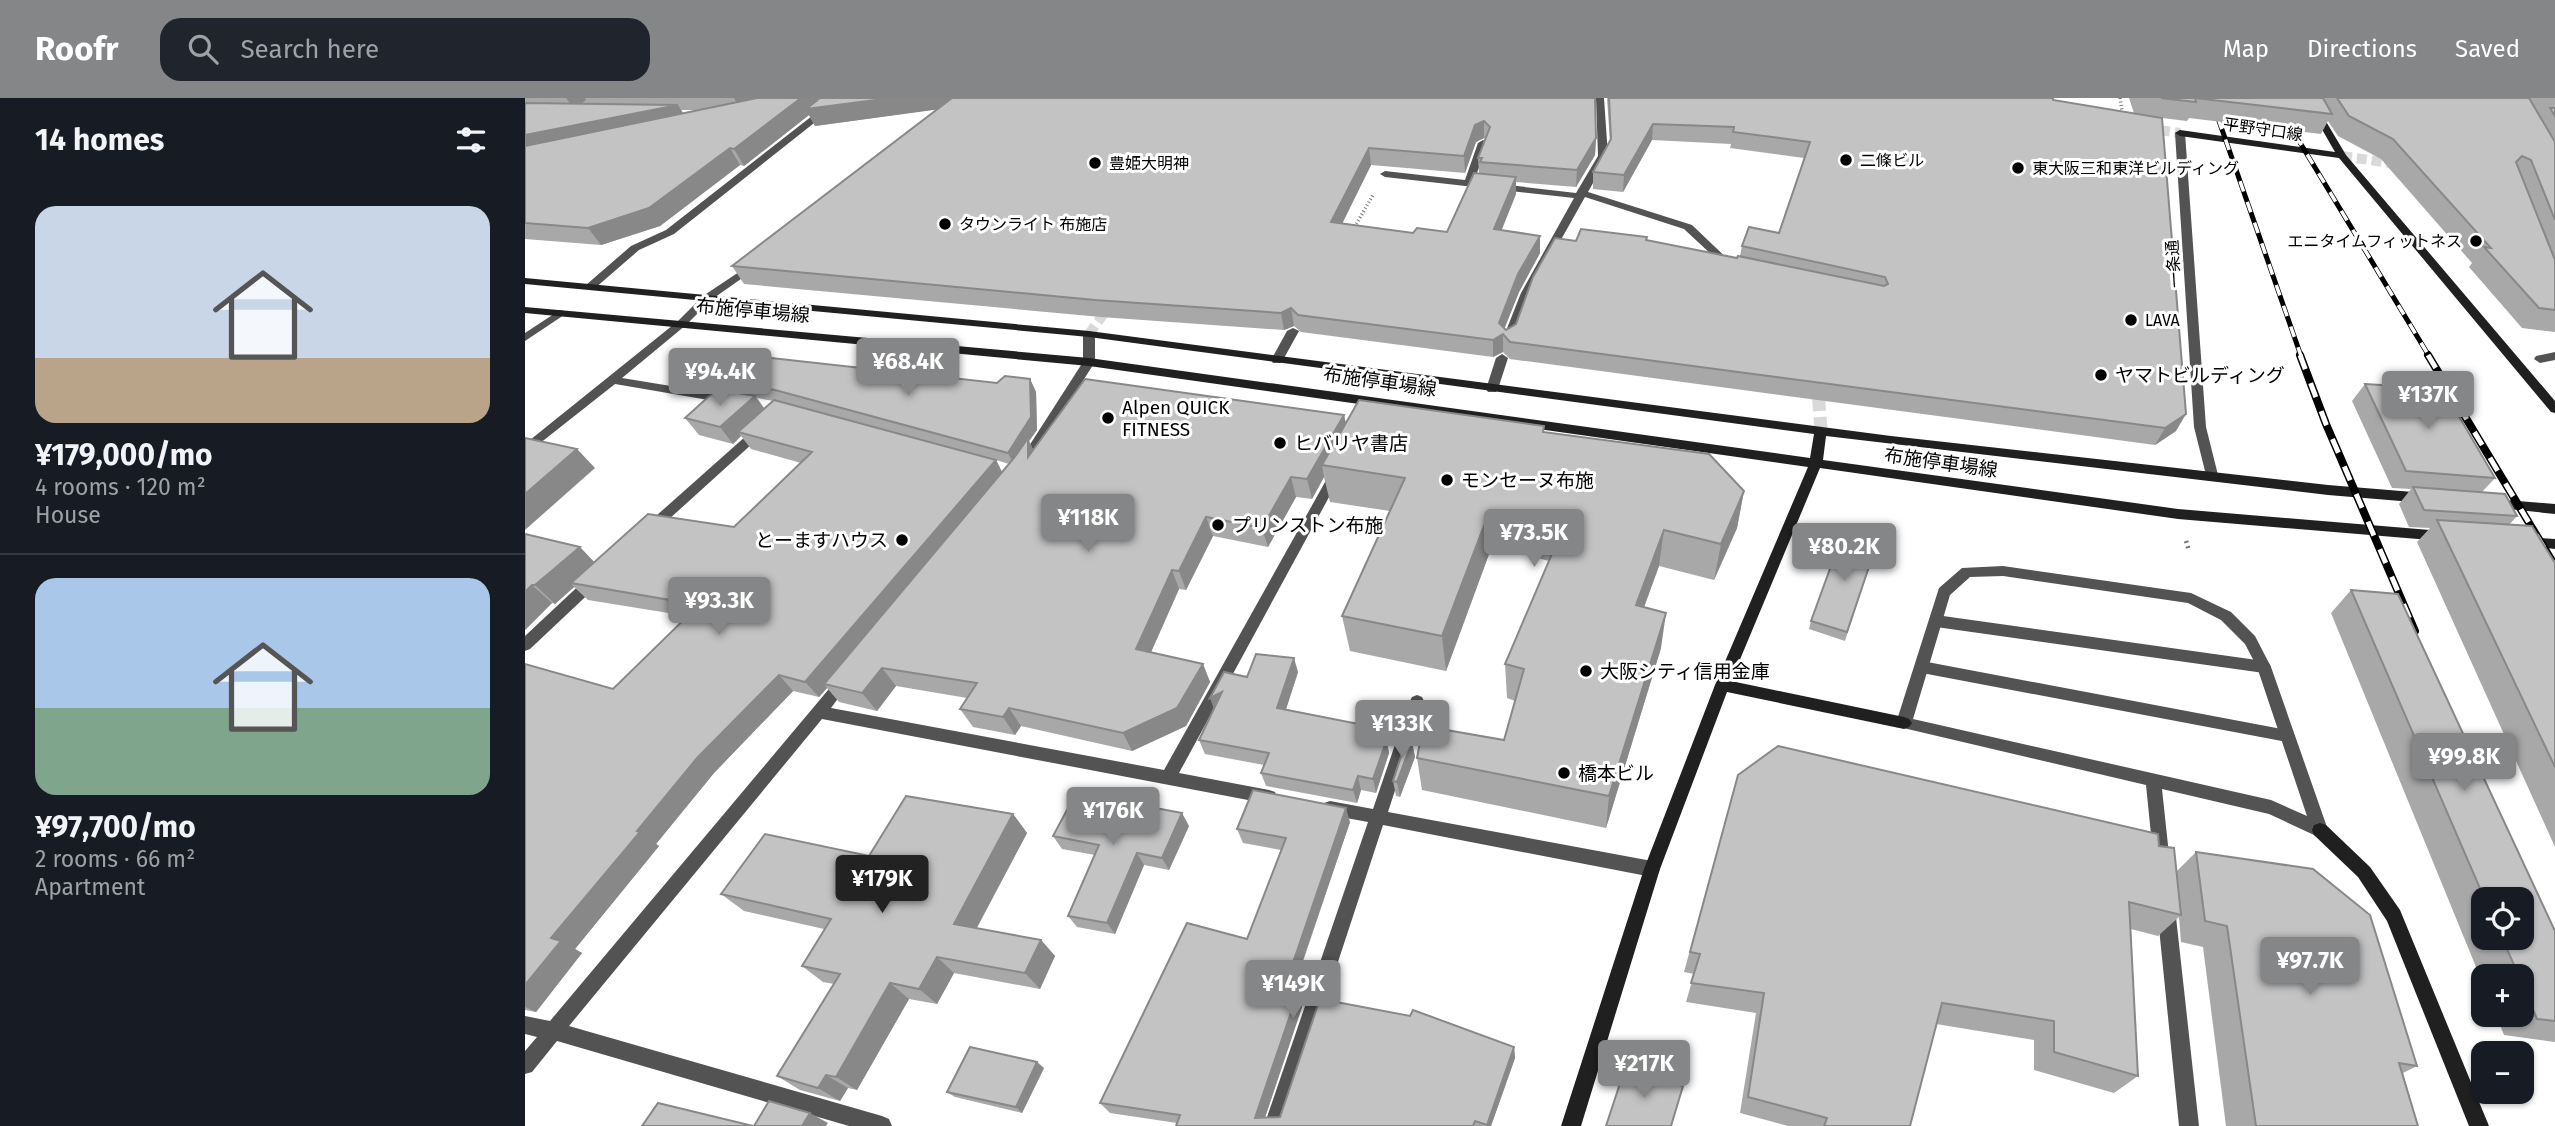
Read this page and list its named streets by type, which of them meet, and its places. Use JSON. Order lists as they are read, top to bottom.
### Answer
{
  "streets": {
    "main road": ["平野守口線", "布施停車場線"],
    "street": ["一条通"]
  },
  "crossings": [
    ["平野守口線", "一条通"],
    ["一条通", "布施停車場線"]
  ],
  "places": [
    "二條ビル",
    "豊姫大明神",
    "東大阪三和東洋ビルディング",
    "タウンライト 布施店",
    "エニタイムフィットネス",
    "LAVA",
    "ヤマトビルディング",
    "Alpen QUICK FITNESS",
    "ヒバリヤ書店",
    "モンセーヌ布施",
    "プリンストン布施",
    "とーますハウス",
    "大阪シティ信用金庫",
    "橋本ビル"
  ],
  "page": {
    "header": "Roofr",
    "search": "Search here",
    "nav": ["Map", "Directions", "Saved"],
    "heading": "14 homes",
    "list": [
      {
        "name": "¥179,000/mo",
        "note": "4 rooms · 120 m² · House"
      },
      {
        "name": "¥97,700/mo",
        "note": "2 rooms · 66 m² · Apartment"
      }
    ],
    "price": [
      "¥68.4K",
      "¥94.4K",
      "¥137K",
      "¥118K",
      "¥73.5K",
      "¥80.2K",
      "¥93.3K",
      "¥133K",
      "¥99.8K",
      "¥176K",
      "¥179K",
      "¥97.7K",
      "¥149K",
      "¥217K"
    ],
    "map_buttons": ["+", "−"]
  }
}
